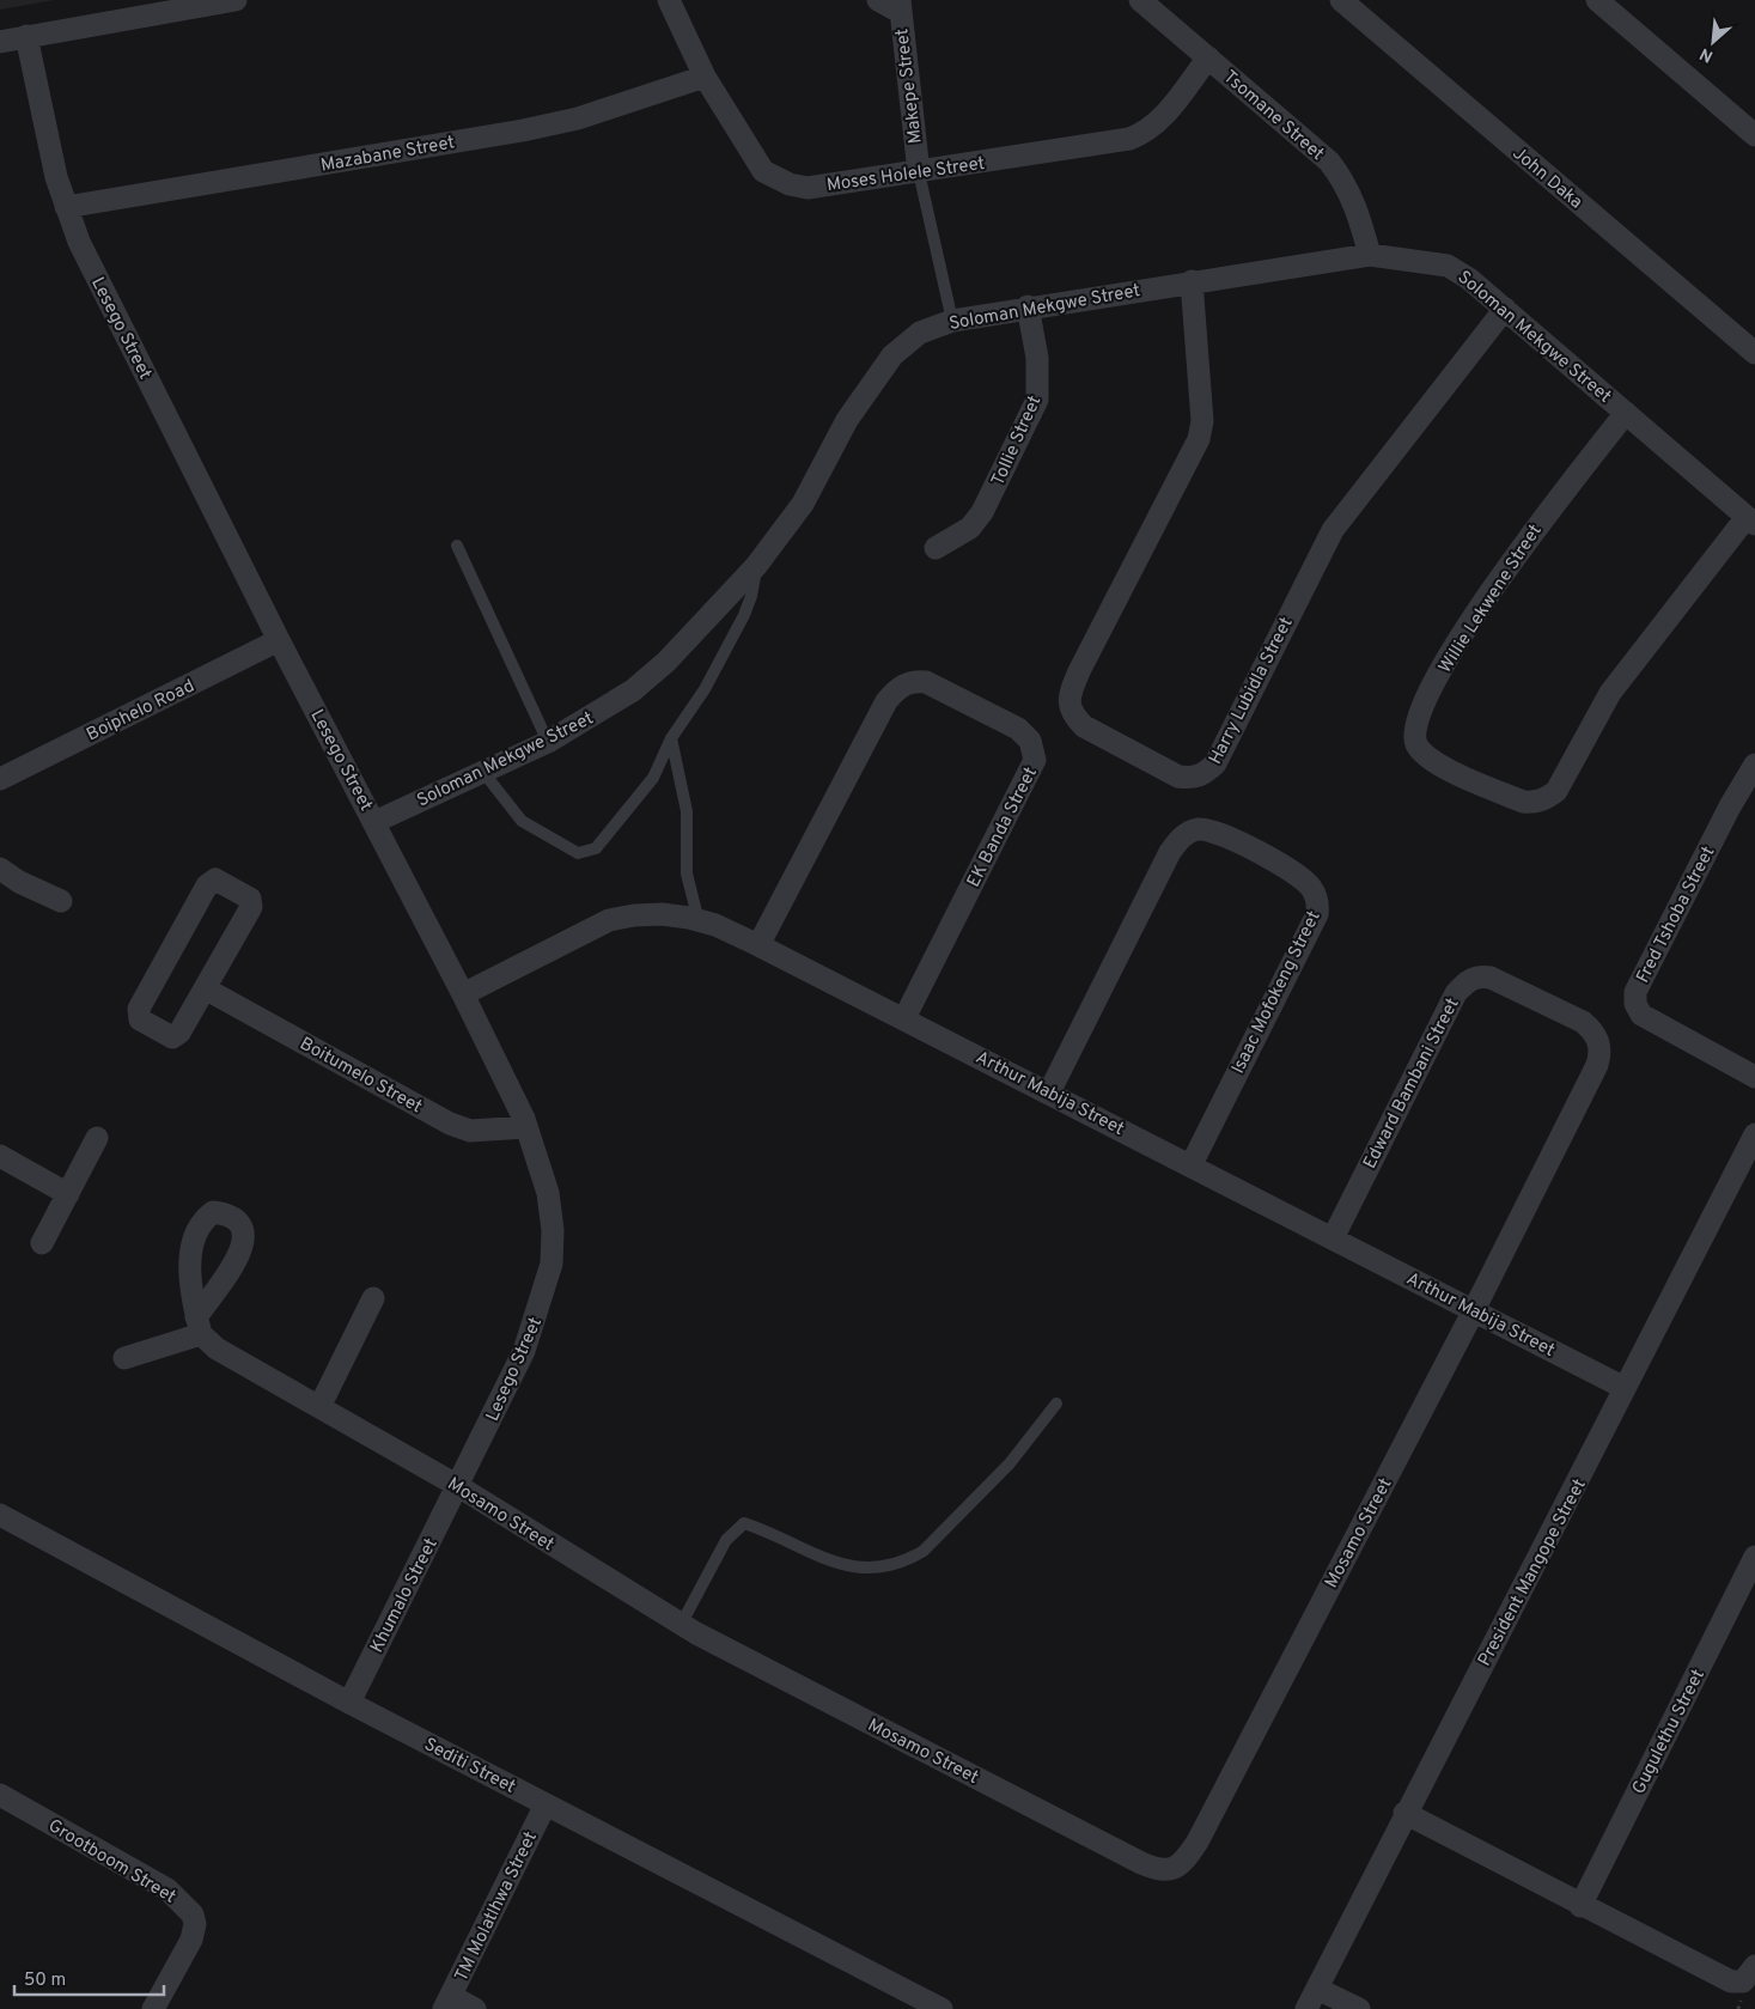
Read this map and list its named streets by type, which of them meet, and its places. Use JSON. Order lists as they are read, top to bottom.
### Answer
{
  "streets": {
    "street": [
      "Makepe Street",
      "Tsomane Street",
      "Mazabane Street",
      "Moses Holele Street",
      "John Daka",
      "Soloman Mekgwe Street",
      "Lesego Street",
      "Tollie Street",
      "Willie Lekwene Street",
      "Harry Lubidla Street",
      "Boiphelo Road",
      "EK Banda Street",
      "Fred Tshoba Street",
      "Isaac Mofokeng Street",
      "Boitumelo Street",
      "Edward Bambani Street",
      "Arthur Mabija Street",
      "Mosamo Street",
      "President Mangope Street",
      "Khumalo Street",
      "Gugulethu Street",
      "Sediti Street",
      "Grootboom Street",
      "TM Molatlhwa Street"
    ]
  },
  "crossings": [
    ["Makepe Street", "Moses Holele Street"],
    ["Tsomane Street", "Moses Holele Street"],
    ["Tsomane Street", "Soloman Mekgwe Street"],
    ["Mazabane Street", "Moses Holele Street"],
    ["Mazabane Street", "Lesego Street"],
    ["Soloman Mekgwe Street", "Lesego Street"],
    ["Soloman Mekgwe Street", "Tollie Street"],
    ["Soloman Mekgwe Street", "Willie Lekwene Street"],
    ["Soloman Mekgwe Street", "Harry Lubidla Street"],
    ["Lesego Street", "Boiphelo Road"],
    ["Lesego Street", "Boitumelo Street"],
    ["Lesego Street", "Arthur Mabija Street"],
    ["Lesego Street", "Mosamo Street"],
    ["Lesego Street", "Khumalo Street"],
    ["EK Banda Street", "Arthur Mabija Street"],
    ["Isaac Mofokeng Street", "Arthur Mabija Street"],
    ["Edward Bambani Street", "Arthur Mabija Street"],
    ["Edward Bambani Street", "Mosamo Street"],
    ["Arthur Mabija Street", "Mosamo Street"],
    ["Arthur Mabija Street", "President Mangope Street"],
    ["Mosamo Street", "Khumalo Street"],
    ["Khumalo Street", "Sediti Street"],
    ["Sediti Street", "TM Molatlhwa Street"]
  ],
  "scale_bar": "50 m",
  "north": "bottom left"
}
